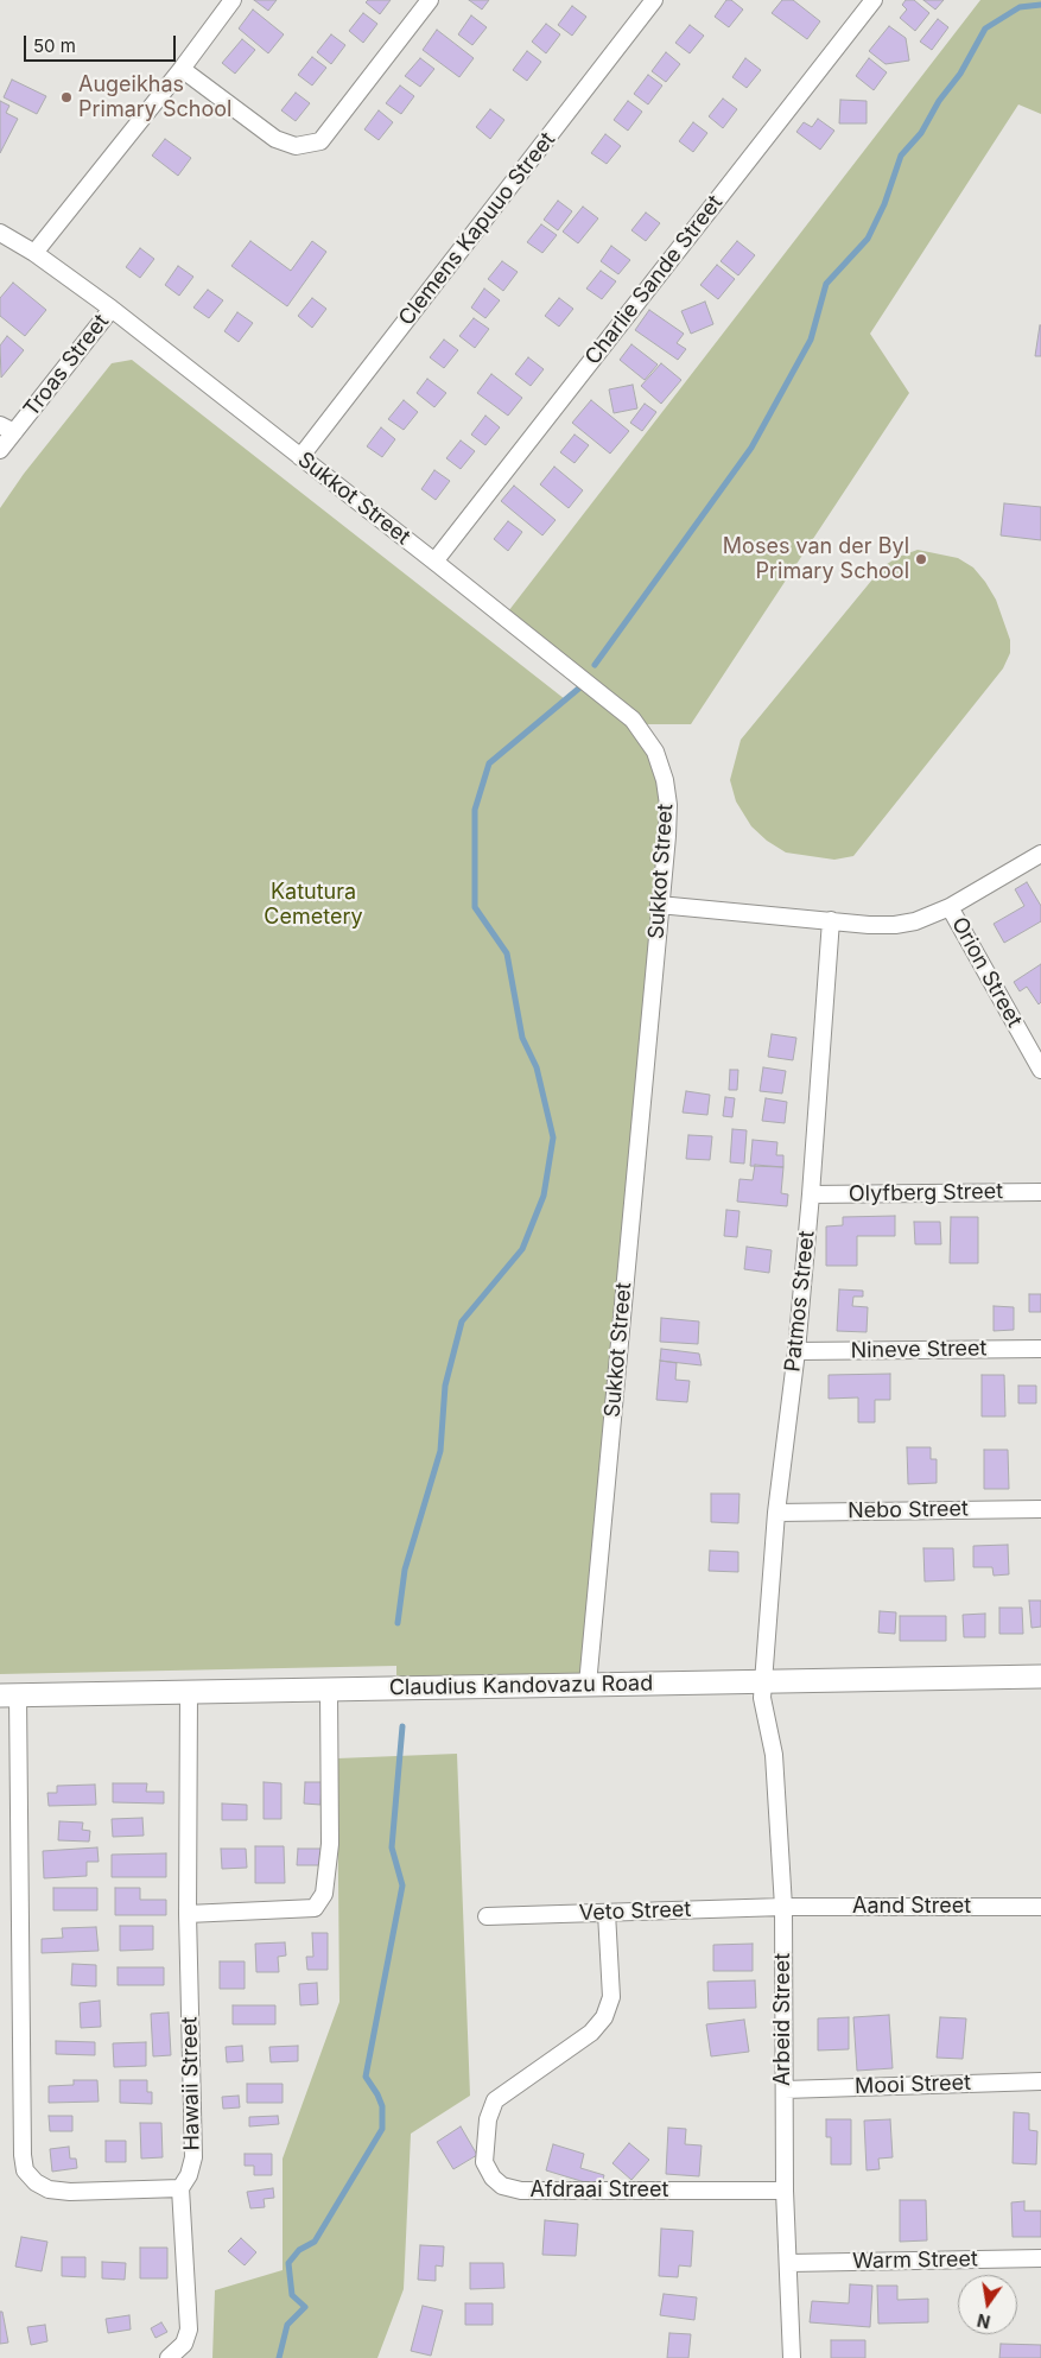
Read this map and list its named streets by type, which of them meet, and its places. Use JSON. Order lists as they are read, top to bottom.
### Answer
{
  "streets": {
    "street": [
      "Clemens Kapuuo Street",
      "Charlie Sande Street",
      "Troas Street",
      "Sukkot Street",
      "Orion Street",
      "Olyfberg Street",
      "Patmos Street",
      "Nineve Street",
      "Nebo Street",
      "Claudius Kandovazu Road",
      "Aand Street",
      "Veto Street",
      "Arbeid Street",
      "Hawaii Street",
      "Mooi Street",
      "Afdraai Street",
      "Warm Street"
    ]
  },
  "crossings": [
    ["Clemens Kapuuo Street", "Sukkot Street"],
    ["Charlie Sande Street", "Sukkot Street"],
    ["Troas Street", "Sukkot Street"],
    ["Sukkot Street", "Claudius Kandovazu Road"],
    ["Olyfberg Street", "Patmos Street"],
    ["Patmos Street", "Nineve Street"],
    ["Patmos Street", "Nebo Street"],
    ["Patmos Street", "Claudius Kandovazu Road"],
    ["Patmos Street", "Arbeid Street"],
    ["Claudius Kandovazu Road", "Arbeid Street"],
    ["Claudius Kandovazu Road", "Hawaii Street"],
    ["Aand Street", "Veto Street"],
    ["Aand Street", "Arbeid Street"],
    ["Veto Street", "Arbeid Street"],
    ["Veto Street", "Afdraai Street"],
    ["Arbeid Street", "Mooi Street"],
    ["Arbeid Street", "Afdraai Street"],
    ["Arbeid Street", "Warm Street"]
  ],
  "parks": ["Katutura Cemetery"],
  "places": ["Augeikhas Primary School", "Moses van der Byl Primary School"],
  "scale_bar": "50 m",
  "north": "bottom"
}
